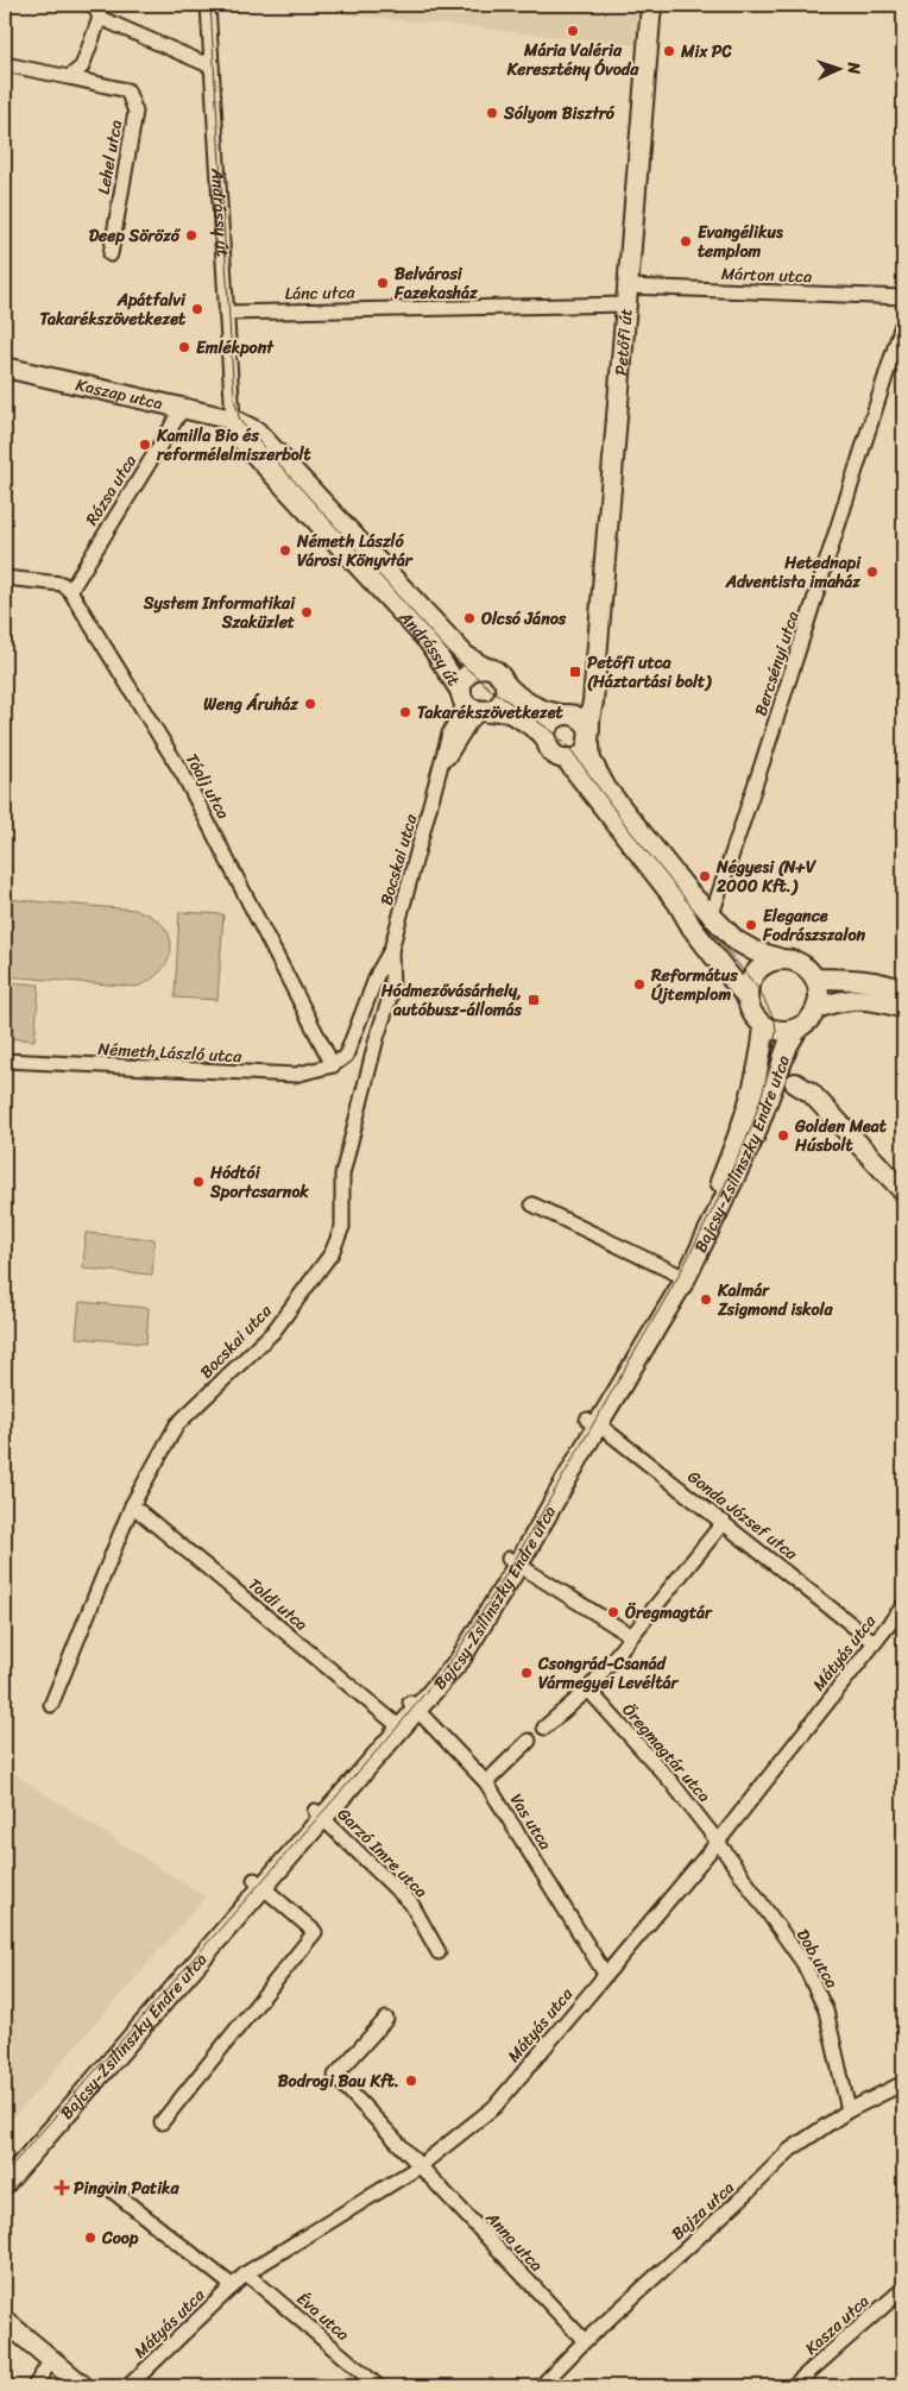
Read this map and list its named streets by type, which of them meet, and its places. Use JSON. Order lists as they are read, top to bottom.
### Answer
{
  "streets": {
    "street": [
      "Lehel utca",
      "Andrássy út",
      "Márton utca",
      "Lánc utca",
      "Petőfi út",
      "Kaszap utca",
      "Rózsa utca",
      "Bercsényi utca",
      "Tóalj utca",
      "Bocskai utca",
      "Németh László utca",
      "Bajcsy-Zsilinszky Endre utca",
      "Gonda József utca",
      "Toldi utca",
      "Mátyás utca",
      "Öregmagtár utca",
      "Vas utca",
      "Garzó Imre utca",
      "Dob utca",
      "Bajza utca",
      "Anna utca",
      "Éva utca",
      "Kasza utca"
    ]
  },
  "crossings": [
    ["Andrássy út", "Lánc utca"],
    ["Andrássy út", "Kaszap utca"],
    ["Andrássy út", "Bocskai utca"],
    ["Márton utca", "Lánc utca"],
    ["Márton utca", "Petőfi út"],
    ["Lánc utca", "Petőfi út"],
    ["Kaszap utca", "Rózsa utca"],
    ["Rózsa utca", "Tóalj utca"],
    ["Tóalj utca", "Bocskai utca"],
    ["Tóalj utca", "Németh László utca"],
    ["Bocskai utca", "Németh László utca"],
    ["Bocskai utca", "Toldi utca"],
    ["Bajcsy-Zsilinszky Endre utca", "Gonda József utca"],
    ["Bajcsy-Zsilinszky Endre utca", "Toldi utca"],
    ["Bajcsy-Zsilinszky Endre utca", "Vas utca"],
    ["Bajcsy-Zsilinszky Endre utca", "Garzó Imre utca"],
    ["Gonda József utca", "Mátyás utca"],
    ["Mátyás utca", "Öregmagtár utca"],
    ["Mátyás utca", "Vas utca"],
    ["Mátyás utca", "Dob utca"],
    ["Mátyás utca", "Anna utca"],
    ["Mátyás utca", "Éva utca"],
    ["Öregmagtár utca", "Dob utca"],
    ["Dob utca", "Bajza utca"],
    ["Bajza utca", "Anna utca"]
  ],
  "places": {
    "other": [
      "Mária Valéria Keresztény Óvoda",
      "Mix PC",
      "Sólyom Bisztró",
      "Deep Söröző",
      "Evangélikus templom",
      "Belvárosi Fazekasház",
      "Apátfalvi Takarékszövetkezet",
      "Emlékpont",
      "Kamilla Bio és reformélelmiszerbolt",
      "Németh László Városi Könyvtár",
      "Hetednapi Adventista imaház",
      "System Informatikai Szaküzlet",
      "Olcsó János",
      "Weng Áruház",
      "Takarékszövetkezet",
      "Négyesi (N+V 2000 Kft.)",
      "Elegance Fodrászszalon",
      "Református Újtemplom",
      "Golden Meat Húsbolt",
      "Hódtói Sportcsarnok",
      "Kalmár Zsigmond iskola",
      "Öregmagtár",
      "Csongrád-Csanád Vármegyei Levéltár",
      "Bodrogi Bau Kft.",
      "Coop"
    ],
    "transit": ["Petőfi utca (Háztartási bolt)", "Hódmezővásárhely, autóbusz-állomás"],
    "health": ["Pingvin Patika"]
  },
  "north": "right"
}
